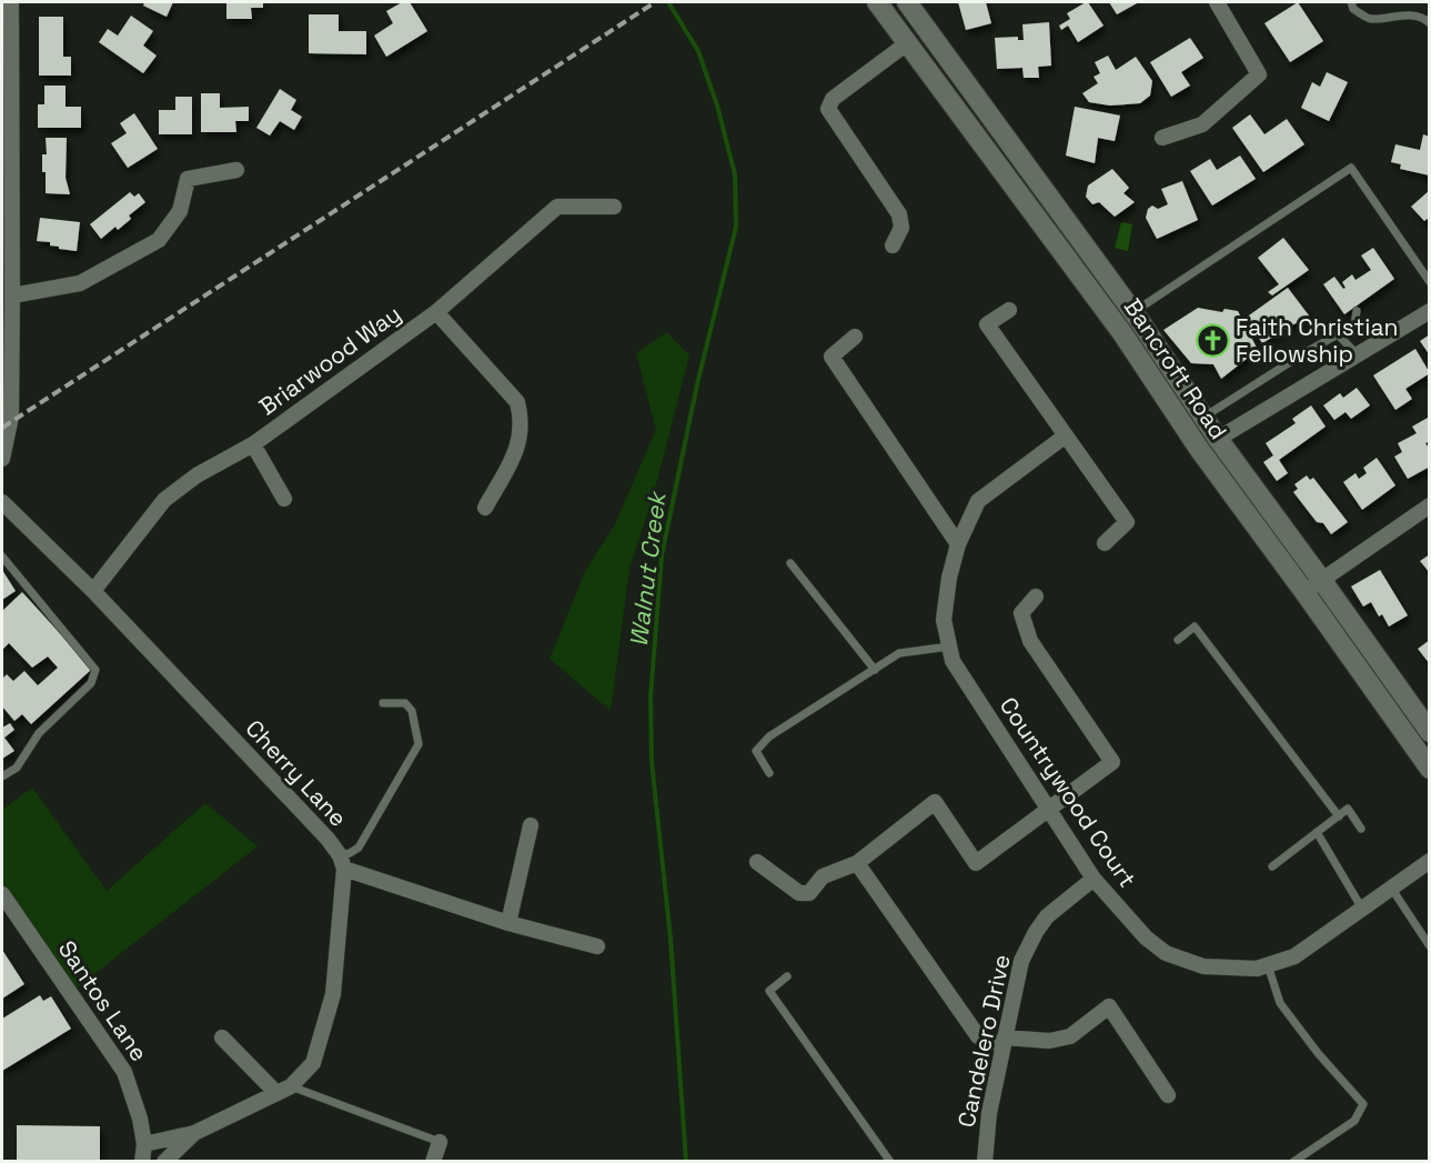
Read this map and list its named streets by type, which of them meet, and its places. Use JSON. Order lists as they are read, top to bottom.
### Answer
{
  "streets": {
    "street": [
      "Briarwood Way",
      "Bancroft Road",
      "Cherry Lane",
      "Countrywood Court",
      "Santos Lane",
      "Candelero Drive"
    ]
  },
  "crossings": [
    ["Briarwood Way", "Cherry Lane"],
    ["Countrywood Court", "Candelero Drive"]
  ],
  "water": ["Walnut Creek"],
  "places": {
    "church": ["Faith Christian Fellowship"]
  }
}
